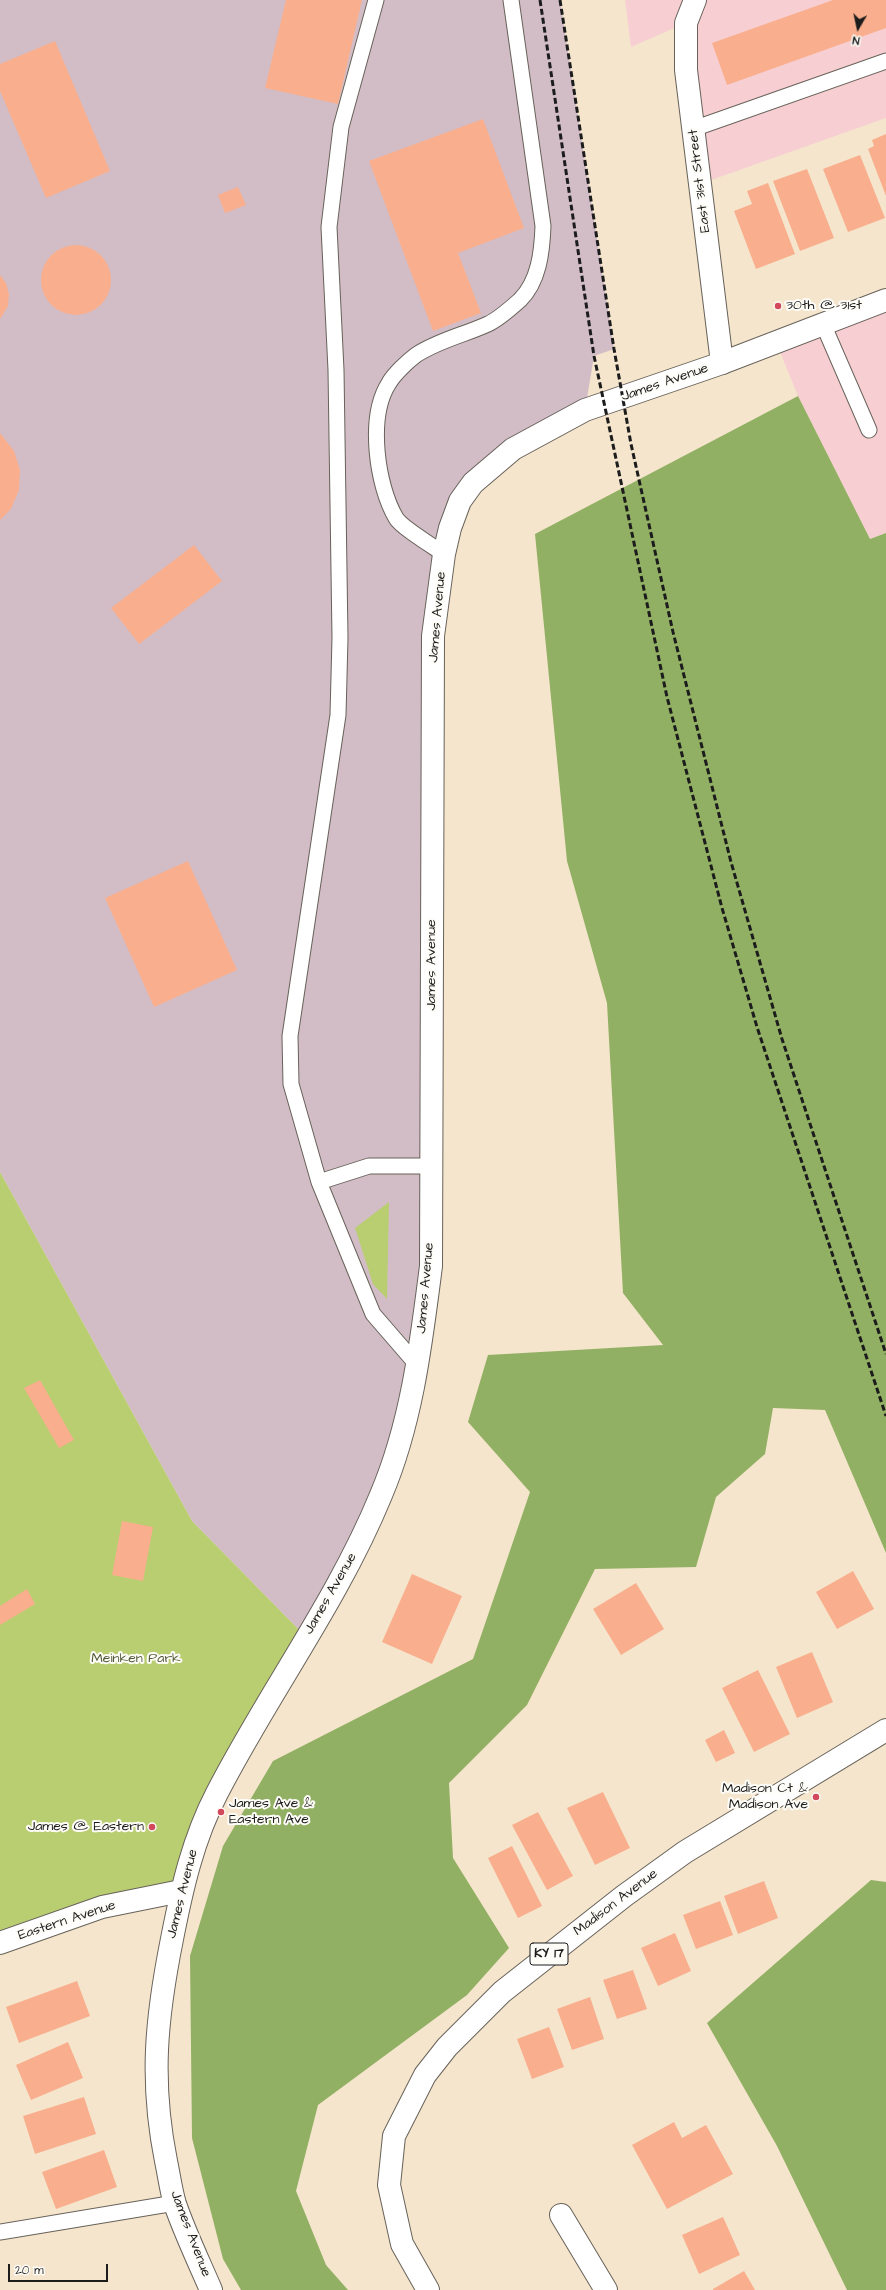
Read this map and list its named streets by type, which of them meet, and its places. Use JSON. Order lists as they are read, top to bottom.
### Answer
{
  "streets": {
    "main road": [
      "East 31st Street",
      "James Avenue",
      "Madison Avenue",
      "Eastern Avenue",
      "KY 17"
    ]
  },
  "crossings": [
    ["East 31st Street", "James Avenue"],
    ["James Avenue", "Eastern Avenue"]
  ],
  "parks": ["Meinken Park"],
  "places": [
    "30th @ 31st",
    "Madison Ct & Madison Ave",
    "James Ave & Eastern Ave",
    "James @ Eastern"
  ],
  "scale_bar": "20 m",
  "north": "bottom"
}
